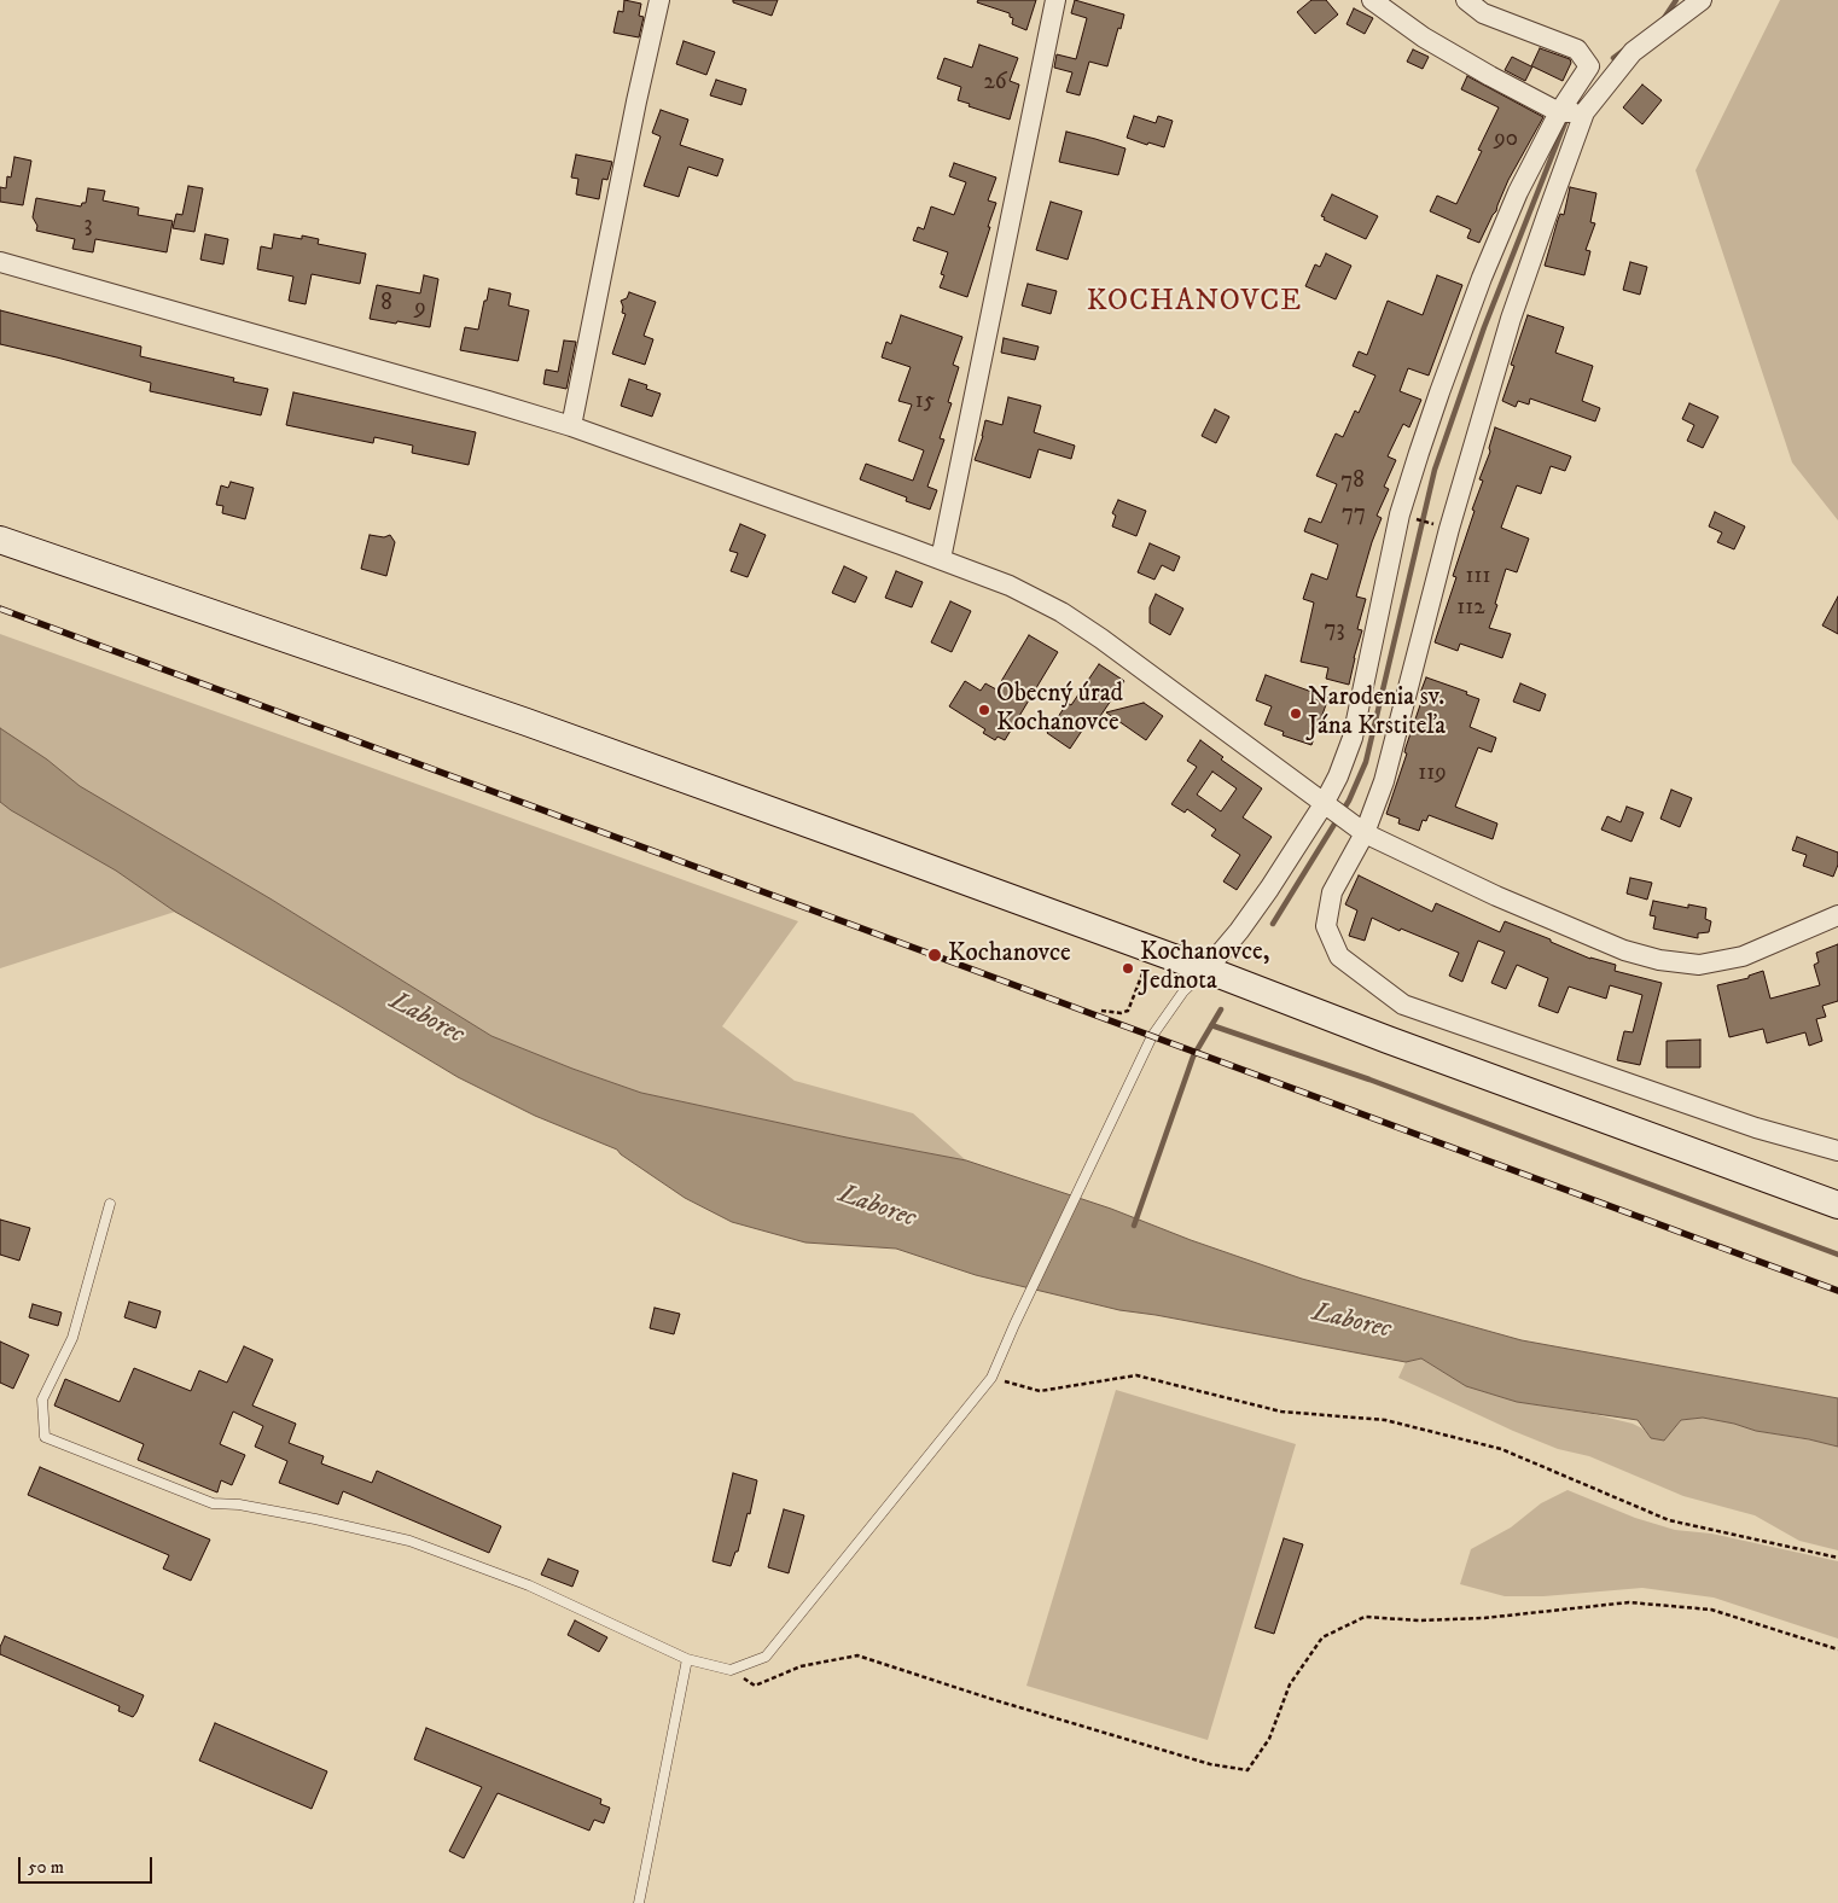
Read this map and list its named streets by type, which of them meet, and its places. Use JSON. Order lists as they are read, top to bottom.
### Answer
{
  "districts": ["KOCHANOVCE"],
  "water": ["Laborec"],
  "places": [
    "Obecný úrad Kochanovce",
    "Narodenia sv. Jána Krstiteľa",
    "Kochanovce",
    "Kochanovce, Jednota"
  ],
  "house_numbers": [
    "26",
    "90",
    "3",
    "8",
    "9",
    "15",
    "78",
    "77",
    "111",
    "112",
    "73",
    "119"
  ],
  "scale_bar": "50 m"
}
